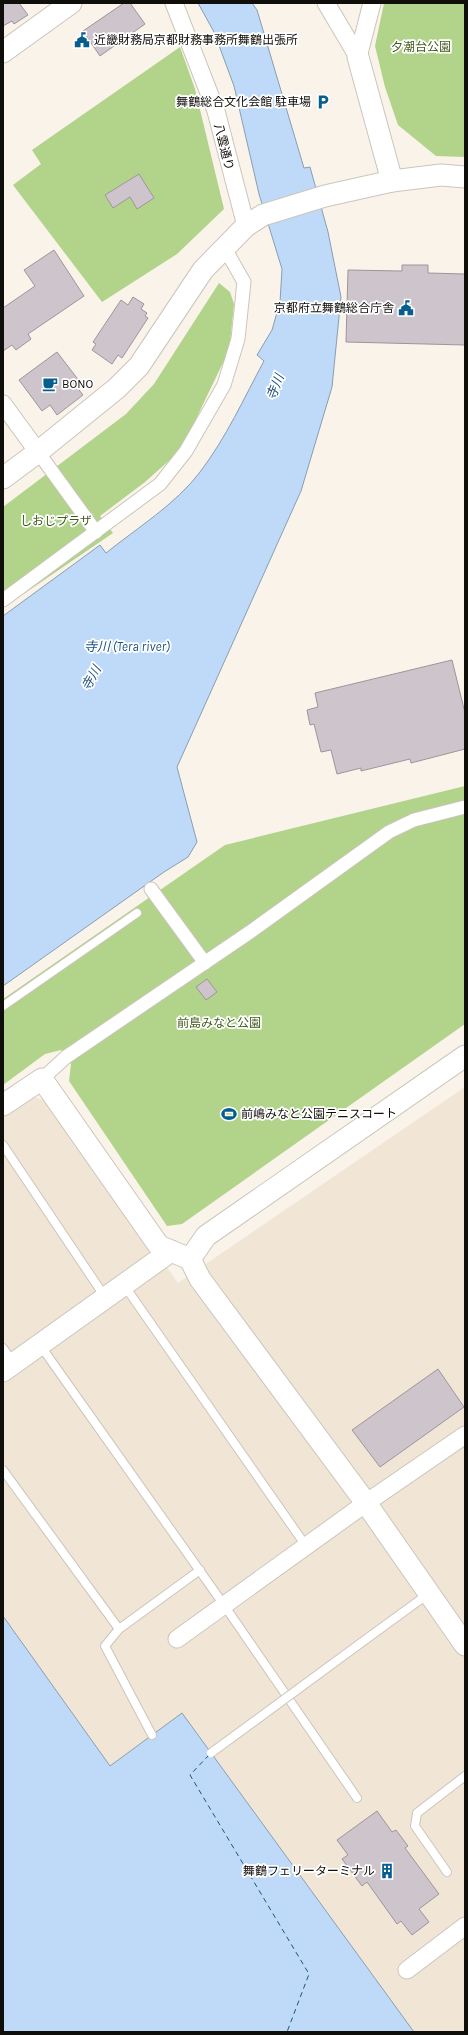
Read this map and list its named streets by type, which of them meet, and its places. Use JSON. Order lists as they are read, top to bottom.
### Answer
{
  "streets": {
    "street": ["八雲通り"]
  },
  "water": ["寺川", "寺川 (Tera river)"],
  "parks": ["夕潮台公園", "しおじプラザ", "前島みなと公園"],
  "places": {
    "public building": ["近畿財務局京都財務事務所舞鶴出張所", "京都府立舞鶴総合庁舎"],
    "parking": ["舞鶴総合文化会館 駐車場"],
    "cafe": ["BONO"],
    "sports": ["前嶋みなと公園テニスコート"],
    "building": ["舞鶴フェリーターミナル"]
  }
}
